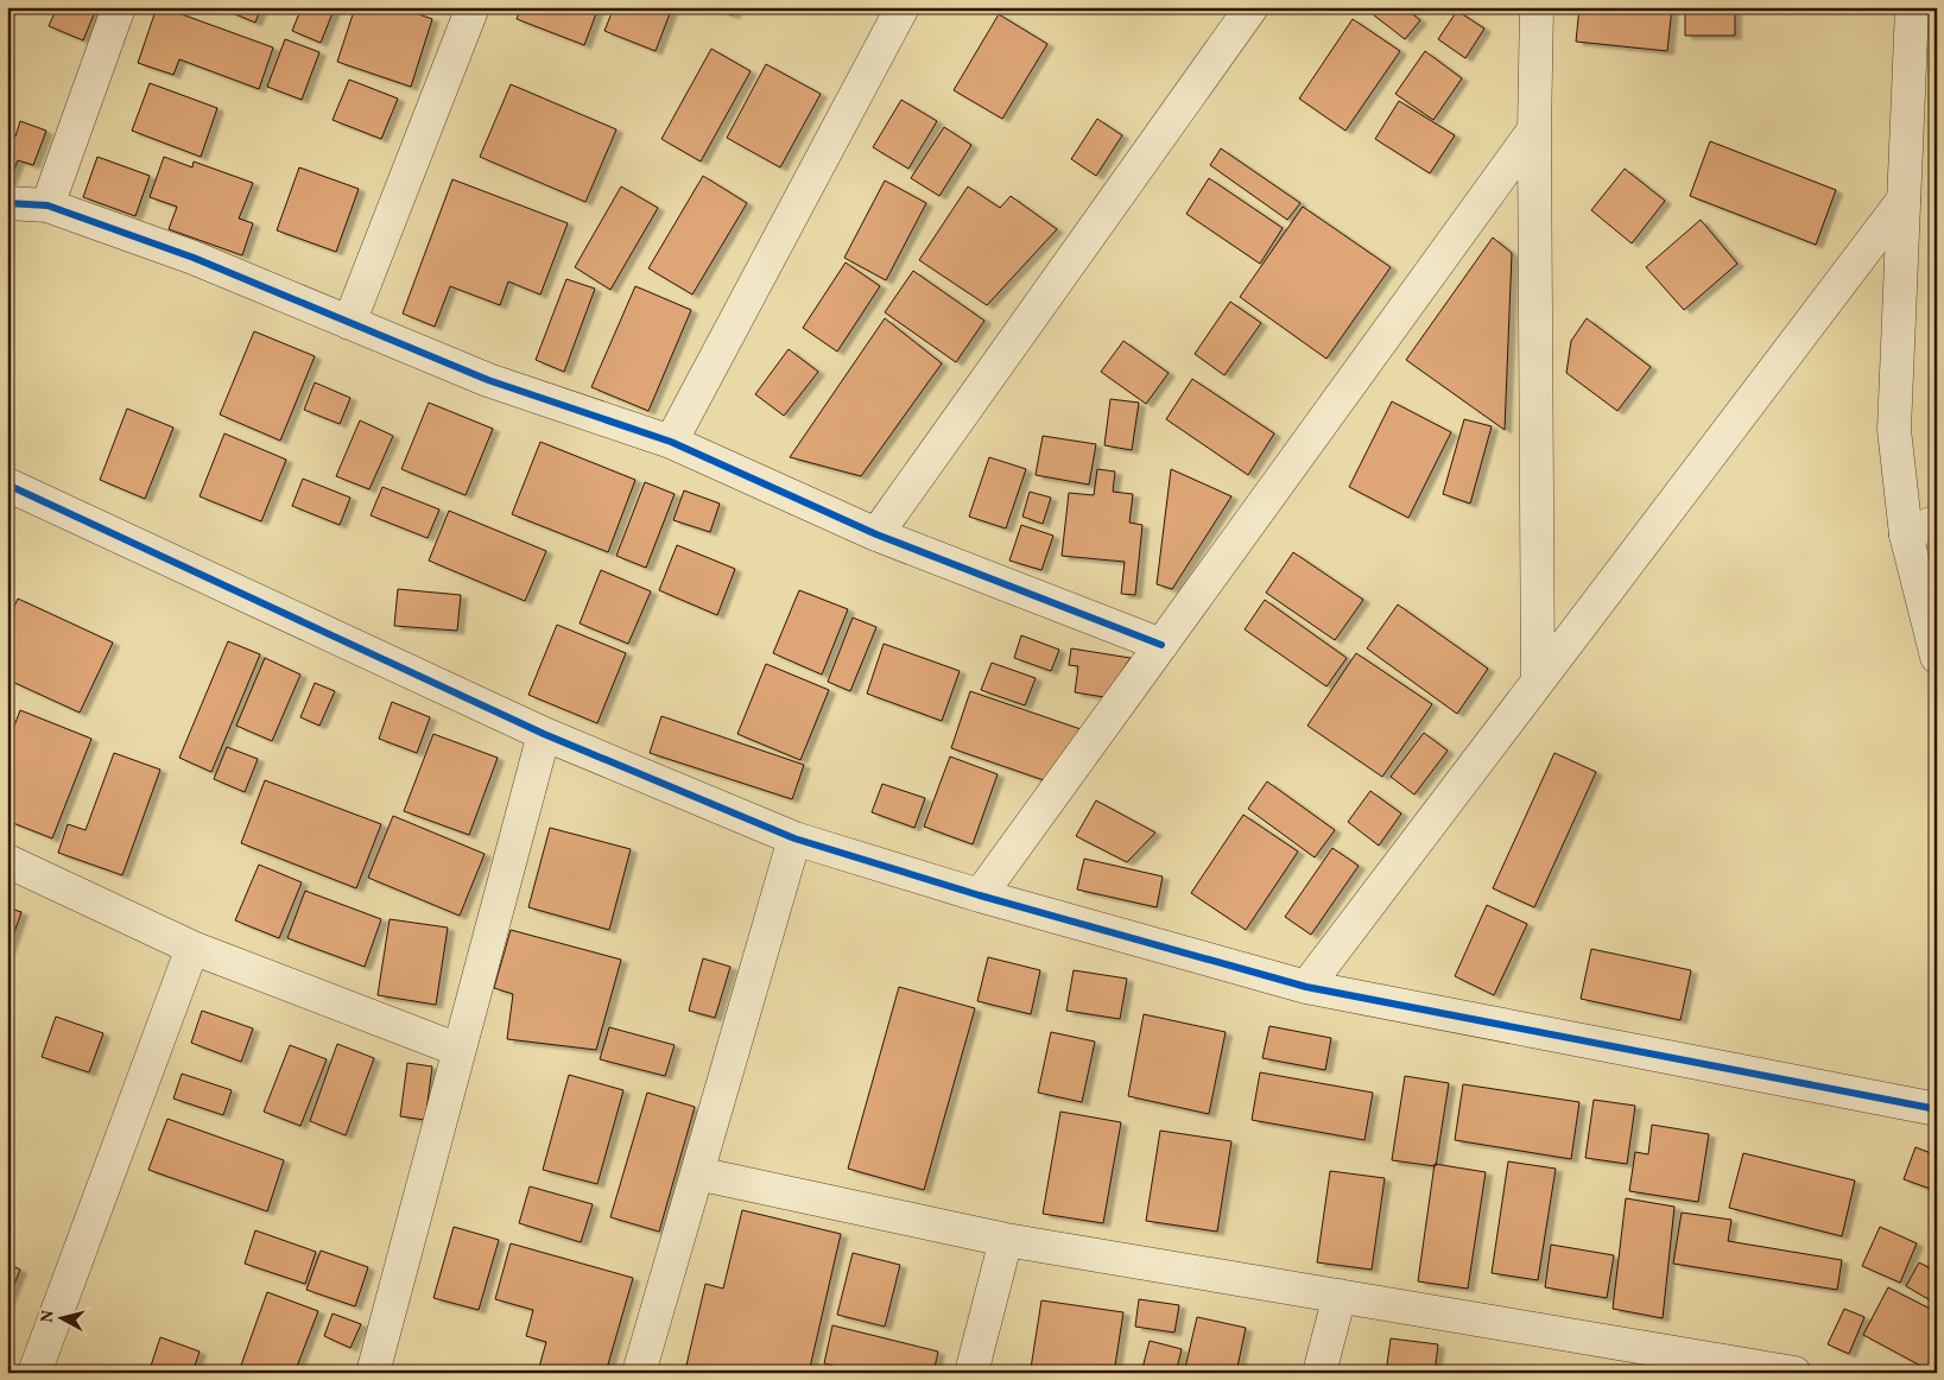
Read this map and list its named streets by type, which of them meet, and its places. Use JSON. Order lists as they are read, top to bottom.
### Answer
{
  "north": "left"
}
